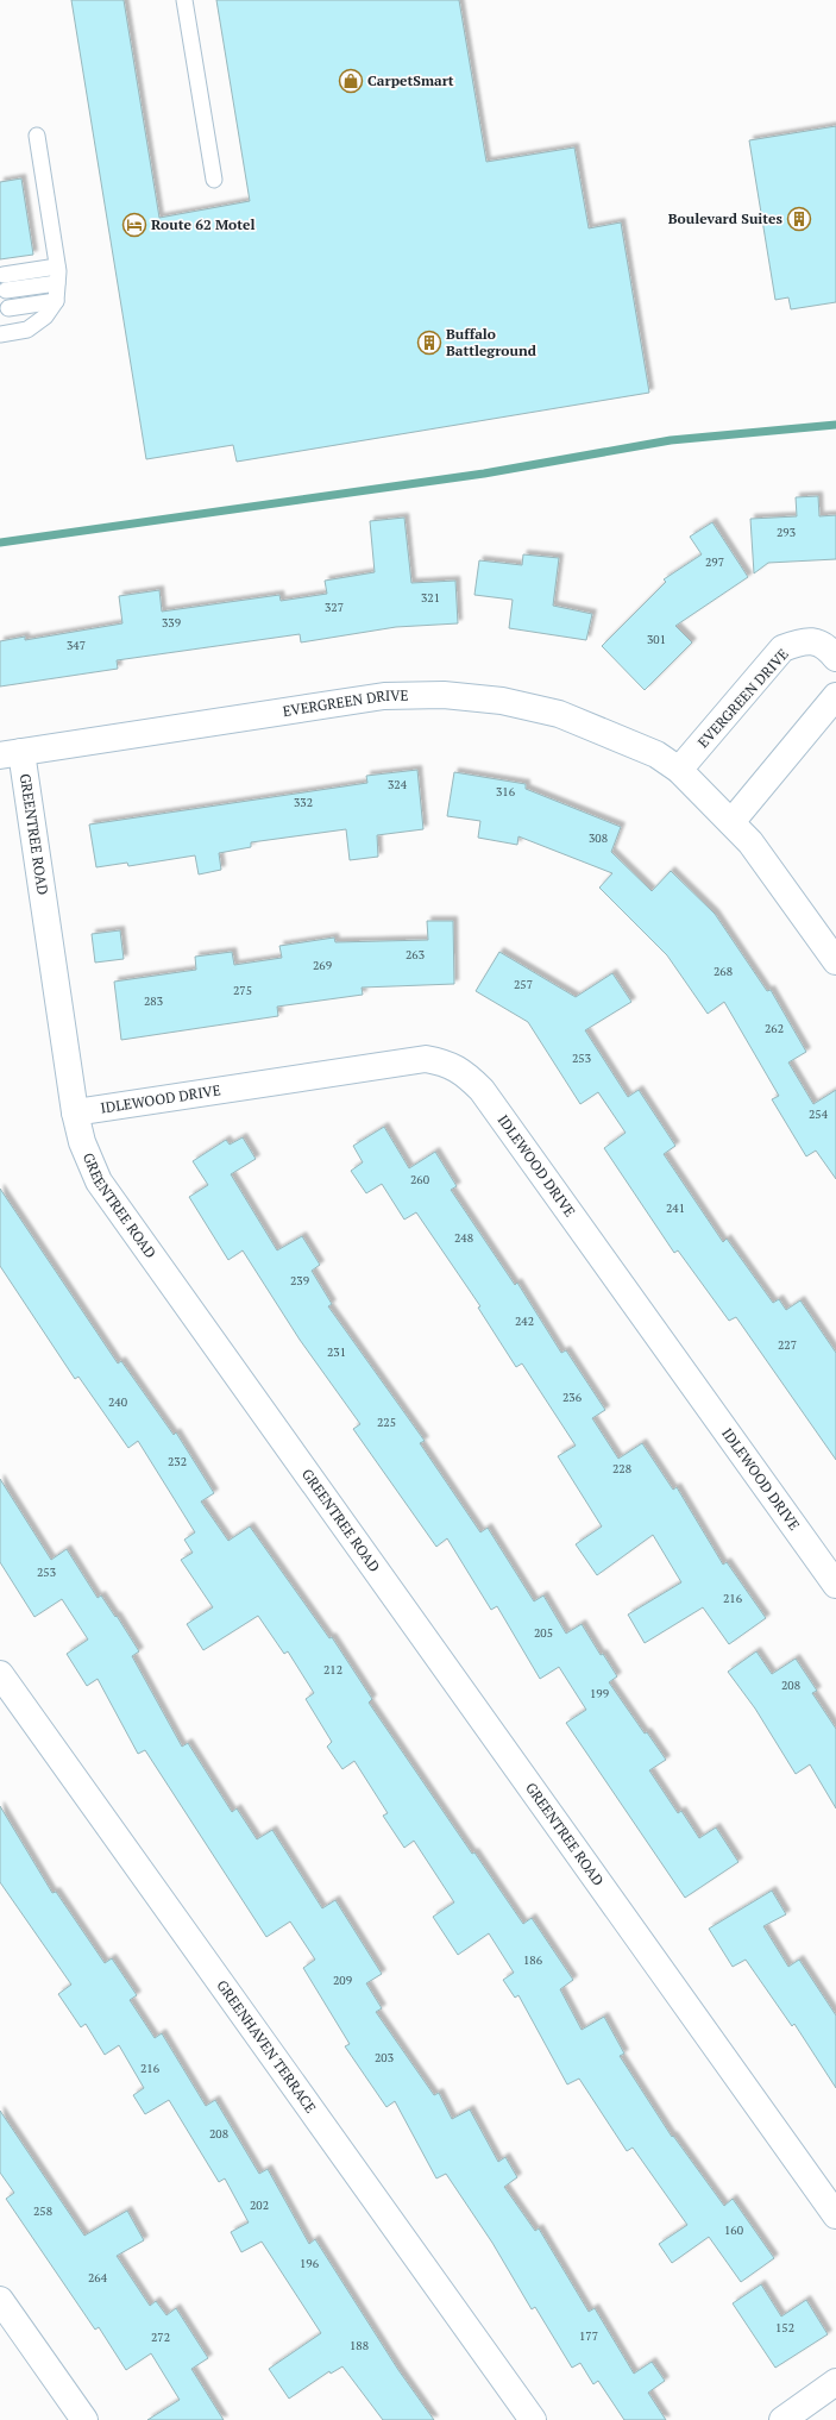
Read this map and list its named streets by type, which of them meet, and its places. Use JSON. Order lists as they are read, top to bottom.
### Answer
{
  "streets": {
    "street": [
      "EVERGREEN DRIVE",
      "GREENTREE ROAD",
      "IDLEWOOD DRIVE",
      "GREENHAVEN TERRACE"
    ]
  },
  "crossings": [
    ["EVERGREEN DRIVE", "GREENTREE ROAD"],
    ["GREENTREE ROAD", "IDLEWOOD DRIVE"]
  ],
  "places": {
    "shop": ["CarpetSmart"],
    "building": ["Boulevard Suites", "Buffalo Battleground"],
    "hotel": ["Route 62 Motel"]
  },
  "house_numbers": [
    "293",
    "297",
    "321",
    "327",
    "339",
    "301",
    "347",
    "324",
    "316",
    "332",
    "308",
    "263",
    "269",
    "268",
    "257",
    "275",
    "283",
    "262",
    "253",
    "254",
    "260",
    "241",
    "248",
    "239",
    "242",
    "227",
    "231",
    "236",
    "240",
    "225",
    "232",
    "228",
    "253",
    "216",
    "205",
    "212",
    "208",
    "199",
    "186",
    "209",
    "203",
    "216",
    "208",
    "202",
    "258",
    "160",
    "196",
    "264",
    "152",
    "177",
    "272",
    "188"
  ]
}
